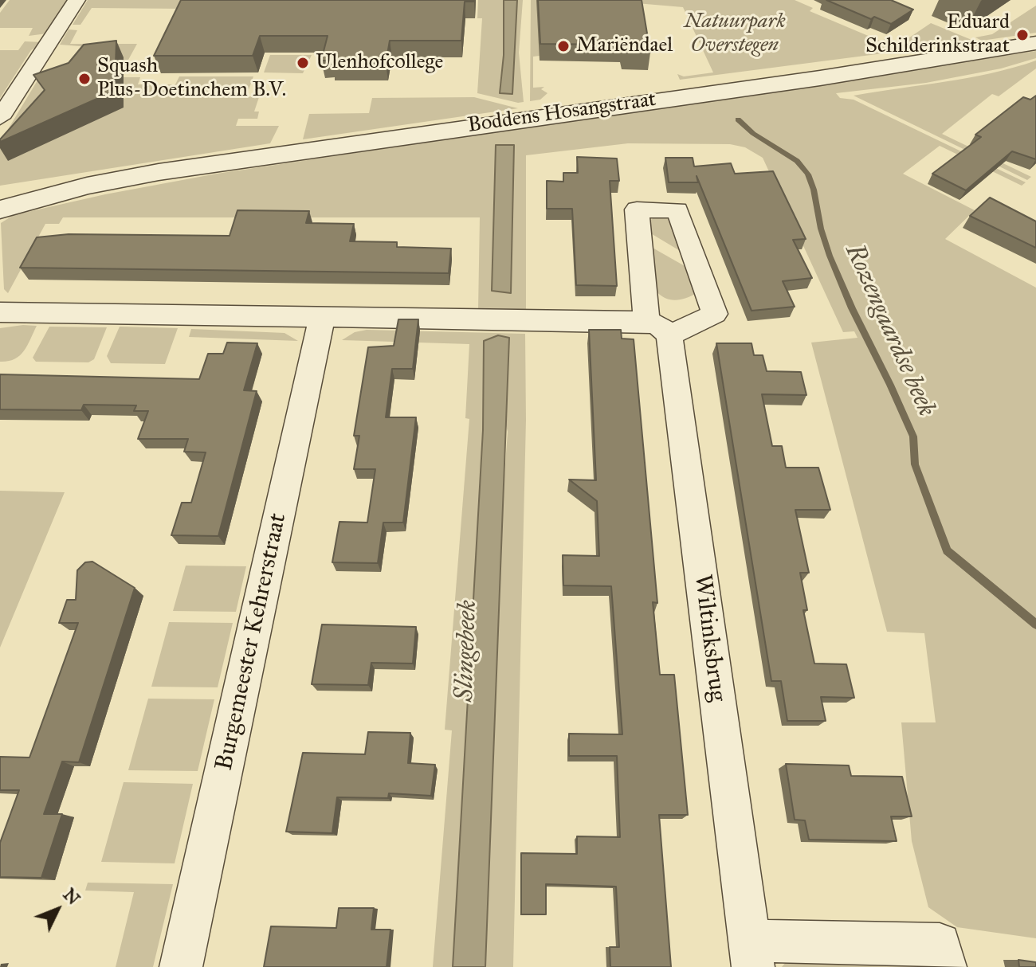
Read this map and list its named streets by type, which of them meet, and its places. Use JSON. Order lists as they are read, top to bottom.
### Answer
{
  "streets": {
    "street": ["Boddens Hosangstraat", "Wiltinksbrug", "Burgemeester Kehrerstraat"]
  },
  "crossings": [
    ["Wiltinksbrug", "Burgemeester Kehrerstraat"]
  ],
  "water": ["Rozengaardse beek", "Slingebeek"],
  "parks": ["Natuurpark Overstegen"],
  "places": [
    "Eduard Schilderinkstraat",
    "Mariëndael",
    "Ulenhofcollege",
    "Squash Plus-Doetinchem B.V."
  ],
  "north": "top right"
}
